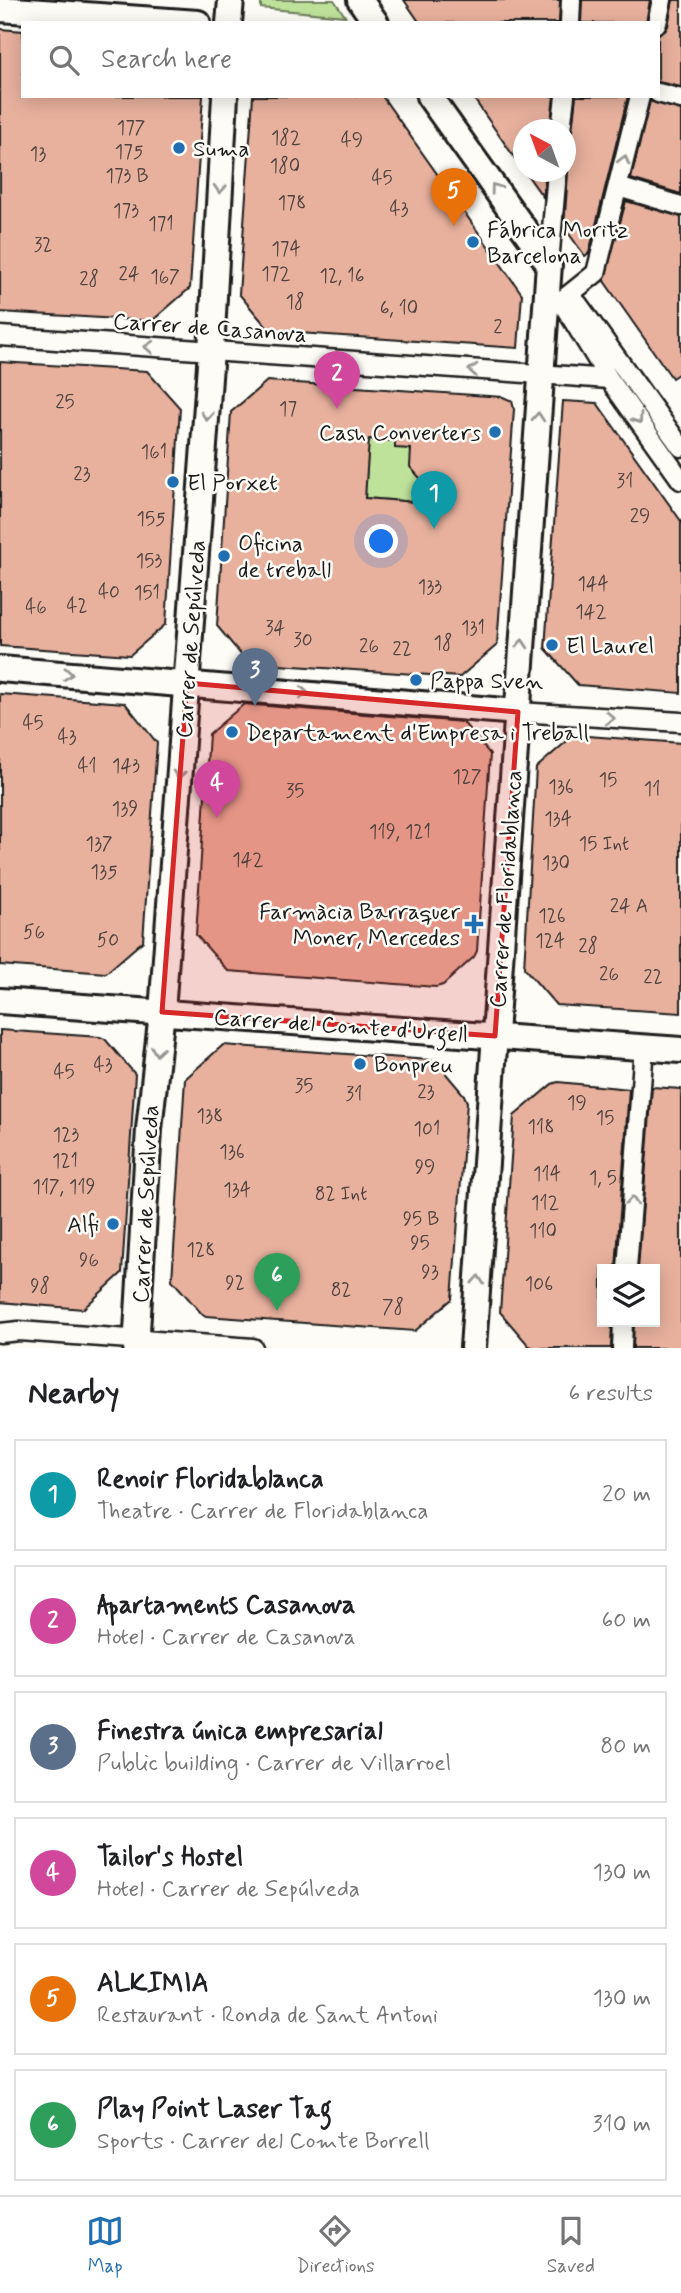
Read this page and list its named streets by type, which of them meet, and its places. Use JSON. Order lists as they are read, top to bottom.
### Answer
{
  "streets": {
    "street": [
      "Carrer de Casanova",
      "Carrer de Sepúlveda",
      "Carrer de Floridablanca",
      "Carrer del Comte d'Urgell"
    ]
  },
  "crossings": [
    ["Carrer de Casanova", "Carrer de Sepúlveda"],
    ["Carrer de Casanova", "Carrer de Floridablanca"],
    ["Carrer de Sepúlveda", "Carrer del Comte d'Urgell"],
    ["Carrer de Floridablanca", "Carrer del Comte d'Urgell"]
  ],
  "one_way": ["Carrer de Casanova", "Carrer de Sepúlveda"],
  "places": {
    "other": [
      "Suma",
      "Fábrica Moritz Barcelona",
      "Cash Converters",
      "El Porxet",
      "Oficina de treball",
      "El Laurel",
      "Pappa Sven",
      "Departament d'Empresa i Treball",
      "Bonpreu",
      "Alfi"
    ],
    "health": ["Farmàcia Barraquer Moner, Mercedes"]
  },
  "house_numbers": [
    "177",
    "182",
    "49",
    "175",
    "13",
    "180",
    "173 B",
    "45",
    "178",
    "43",
    "173",
    "171",
    "32",
    "174",
    "24",
    "172",
    "12, 16",
    "167",
    "28",
    "18",
    "6, 10",
    "2",
    "25",
    "17",
    "161",
    "23",
    "31",
    "29",
    "155",
    "153",
    "144",
    "133",
    "40",
    "151",
    "42",
    "46",
    "142",
    "34",
    "131",
    "30",
    "18",
    "26",
    "22",
    "45",
    "43",
    "41",
    "143",
    "127",
    "15",
    "136",
    "11",
    "35",
    "139",
    "134",
    "119, 121",
    "137",
    "15 Int",
    "142",
    "130",
    "135",
    "24 A",
    "126",
    "56",
    "50",
    "124",
    "28",
    "26",
    "22",
    "43",
    "45",
    "35",
    "23",
    "31",
    "19",
    "138",
    "15",
    "118",
    "101",
    "123",
    "136",
    "121",
    "99",
    "114",
    "1, 5",
    "117, 119",
    "134",
    "82 Int",
    "112",
    "95 B",
    "110",
    "95",
    "128",
    "96",
    "93",
    "92",
    "106",
    "98",
    "82",
    "78"
  ],
  "north": "top left",
  "page": {
    "search": "Search here",
    "pins": [
      "5",
      "2",
      "1",
      "3",
      "4",
      "6"
    ],
    "heading": ["Nearby", "6 results"],
    "list": [
      {
        "mark": "1",
        "name": "Renoir Floridablanca",
        "note": "Theatre · Carrer de Floridablanca",
        "value": "20 m"
      },
      {
        "mark": "2",
        "name": "Apartaments Casanova",
        "note": "Hotel · Carrer de Casanova",
        "value": "60 m"
      },
      {
        "mark": "3",
        "name": "Finestra única empresarial",
        "note": "Public building · Carrer de Villarroel",
        "value": "80 m"
      },
      {
        "mark": "4",
        "name": "Tailor's Hostel",
        "note": "Hotel · Carrer de Sepúlveda",
        "value": "130 m"
      },
      {
        "mark": "5",
        "name": "ALKIMIA",
        "note": "Restaurant · Ronda de Sant Antoni",
        "value": "130 m"
      },
      {
        "mark": "6",
        "name": "Play Point Laser Tag",
        "note": "Sports · Carrer del Comte Borrell",
        "value": "310 m"
      }
    ],
    "nav": ["Map", "Directions", "Saved"]
  }
}
